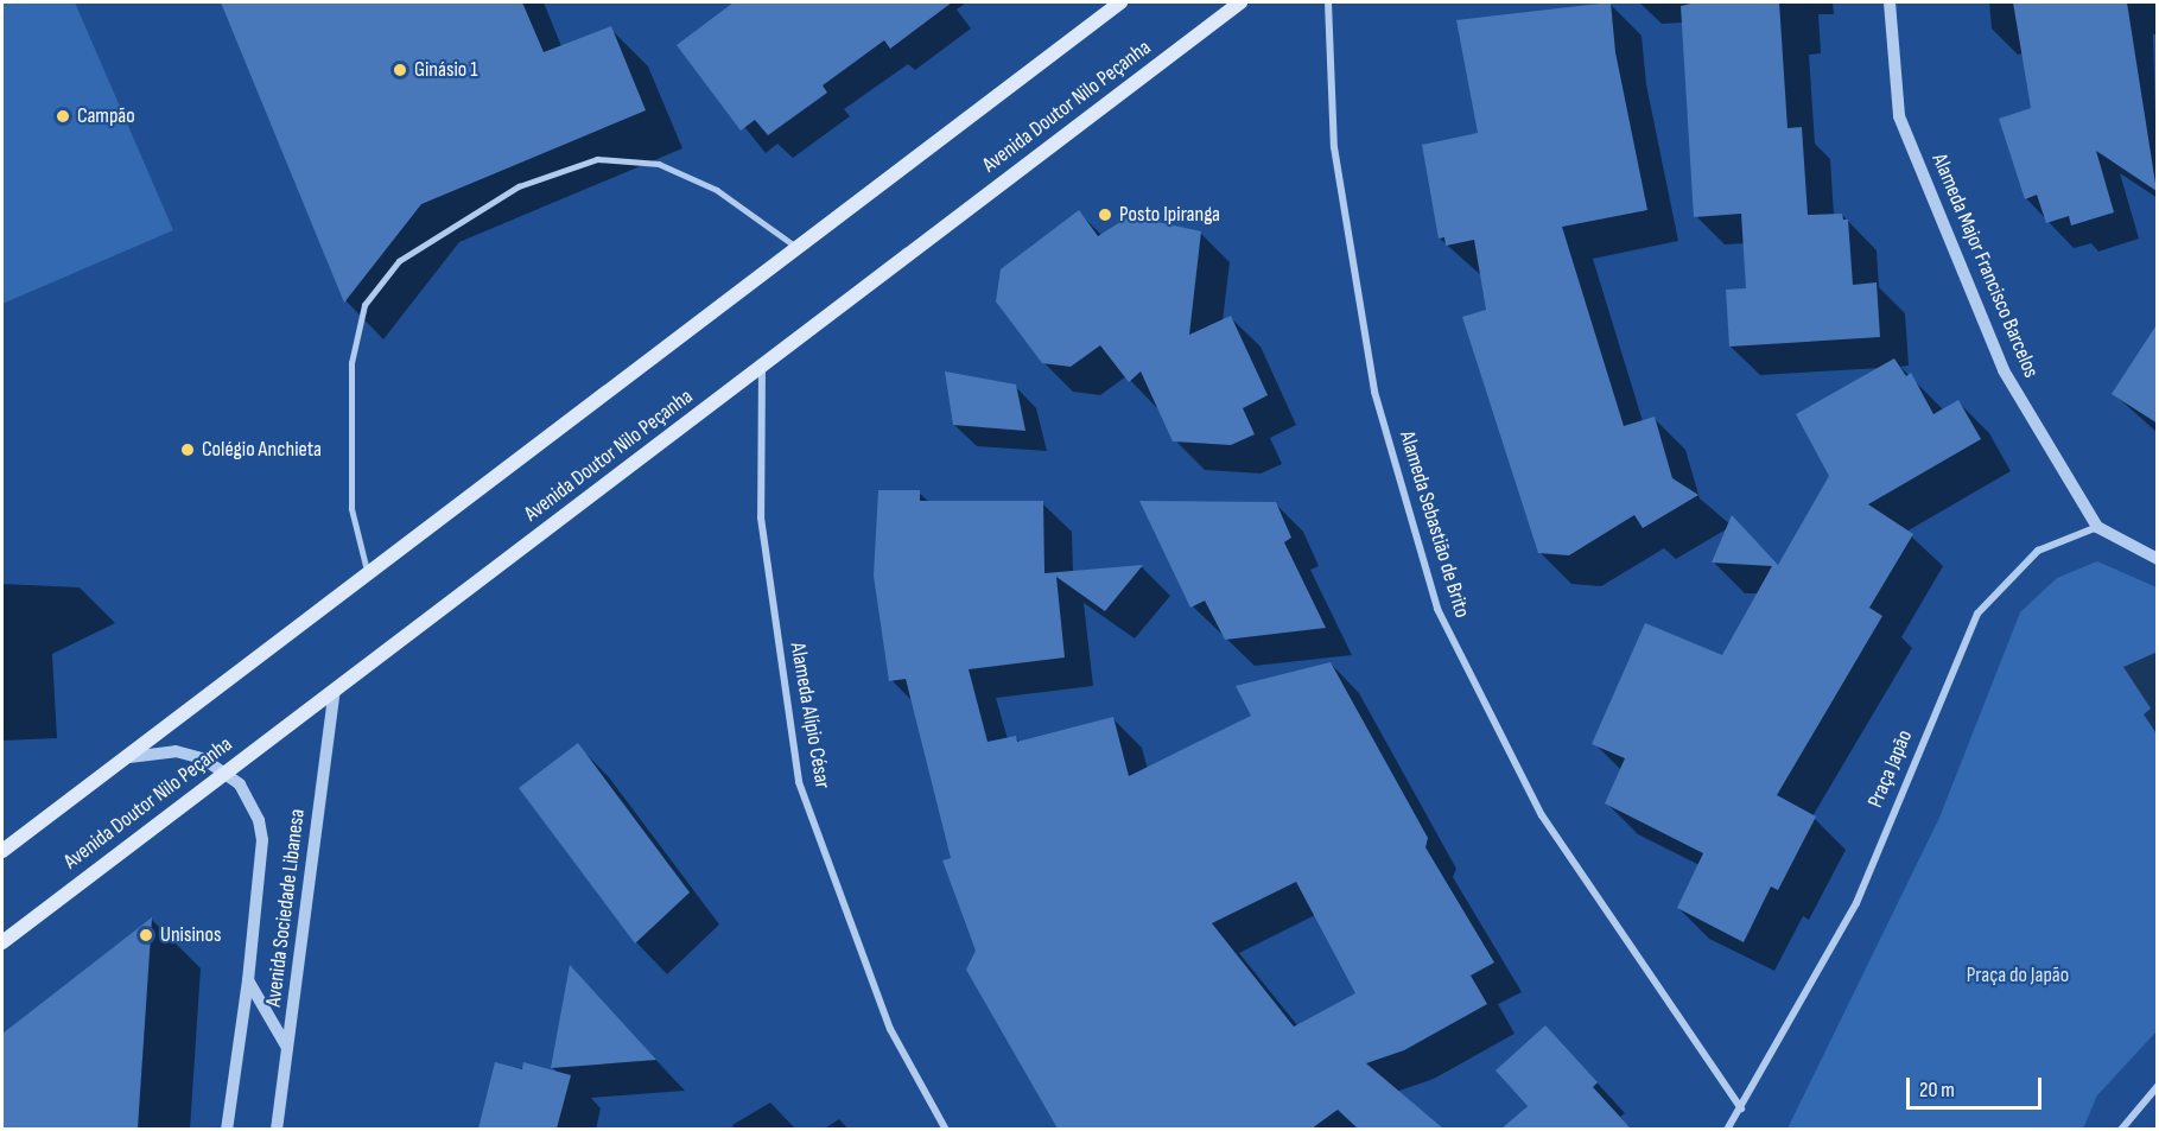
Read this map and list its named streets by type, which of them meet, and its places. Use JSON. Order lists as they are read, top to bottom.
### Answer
{
  "streets": {
    "main road": ["Avenida Doutor Nilo Peçanha"],
    "street": [
      "Alameda Major Francisco Barcelos",
      "Alameda Sebastião de Brito",
      "Alameda Alípio César",
      "Praça Japão",
      "Avenida Sociedade Libanesa"
    ]
  },
  "crossings": [
    ["Avenida Doutor Nilo Peçanha", "Alameda Alípio César"],
    ["Avenida Doutor Nilo Peçanha", "Avenida Sociedade Libanesa"],
    ["Alameda Major Francisco Barcelos", "Praça Japão"],
    ["Alameda Sebastião de Brito", "Praça Japão"]
  ],
  "parks": ["Praça do Japão"],
  "places": [
    "Ginásio 1",
    "Campão",
    "Posto Ipiranga",
    "Colégio Anchieta",
    "Unisinos"
  ],
  "scale_bar": "20 m"
}
